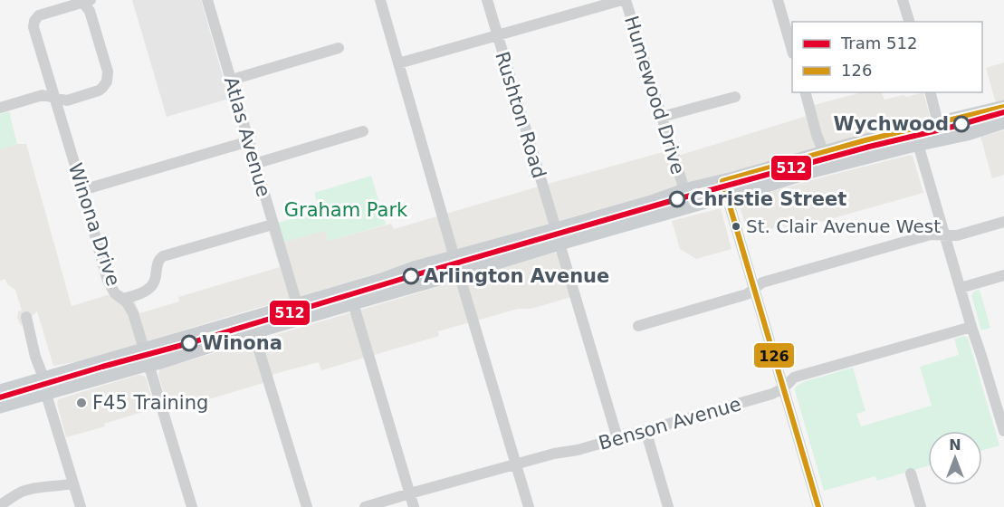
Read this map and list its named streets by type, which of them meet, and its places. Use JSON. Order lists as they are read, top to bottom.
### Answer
{
  "streets": {
    "street": [
      "Humewood Drive",
      "Rushton Road",
      "Atlas Avenue",
      "Winona Drive",
      "Benson Avenue"
    ]
  },
  "parks": ["Graham Park"],
  "places": [
    "Wychwood",
    "Christie Street",
    "St. Clair Avenue West",
    "Arlington Avenue",
    "Winona",
    "F45 Training"
  ],
  "lines": ["transit line 126", "tram line 512"],
  "legend": ["Tram 512", "126"],
  "north": "top"
}
